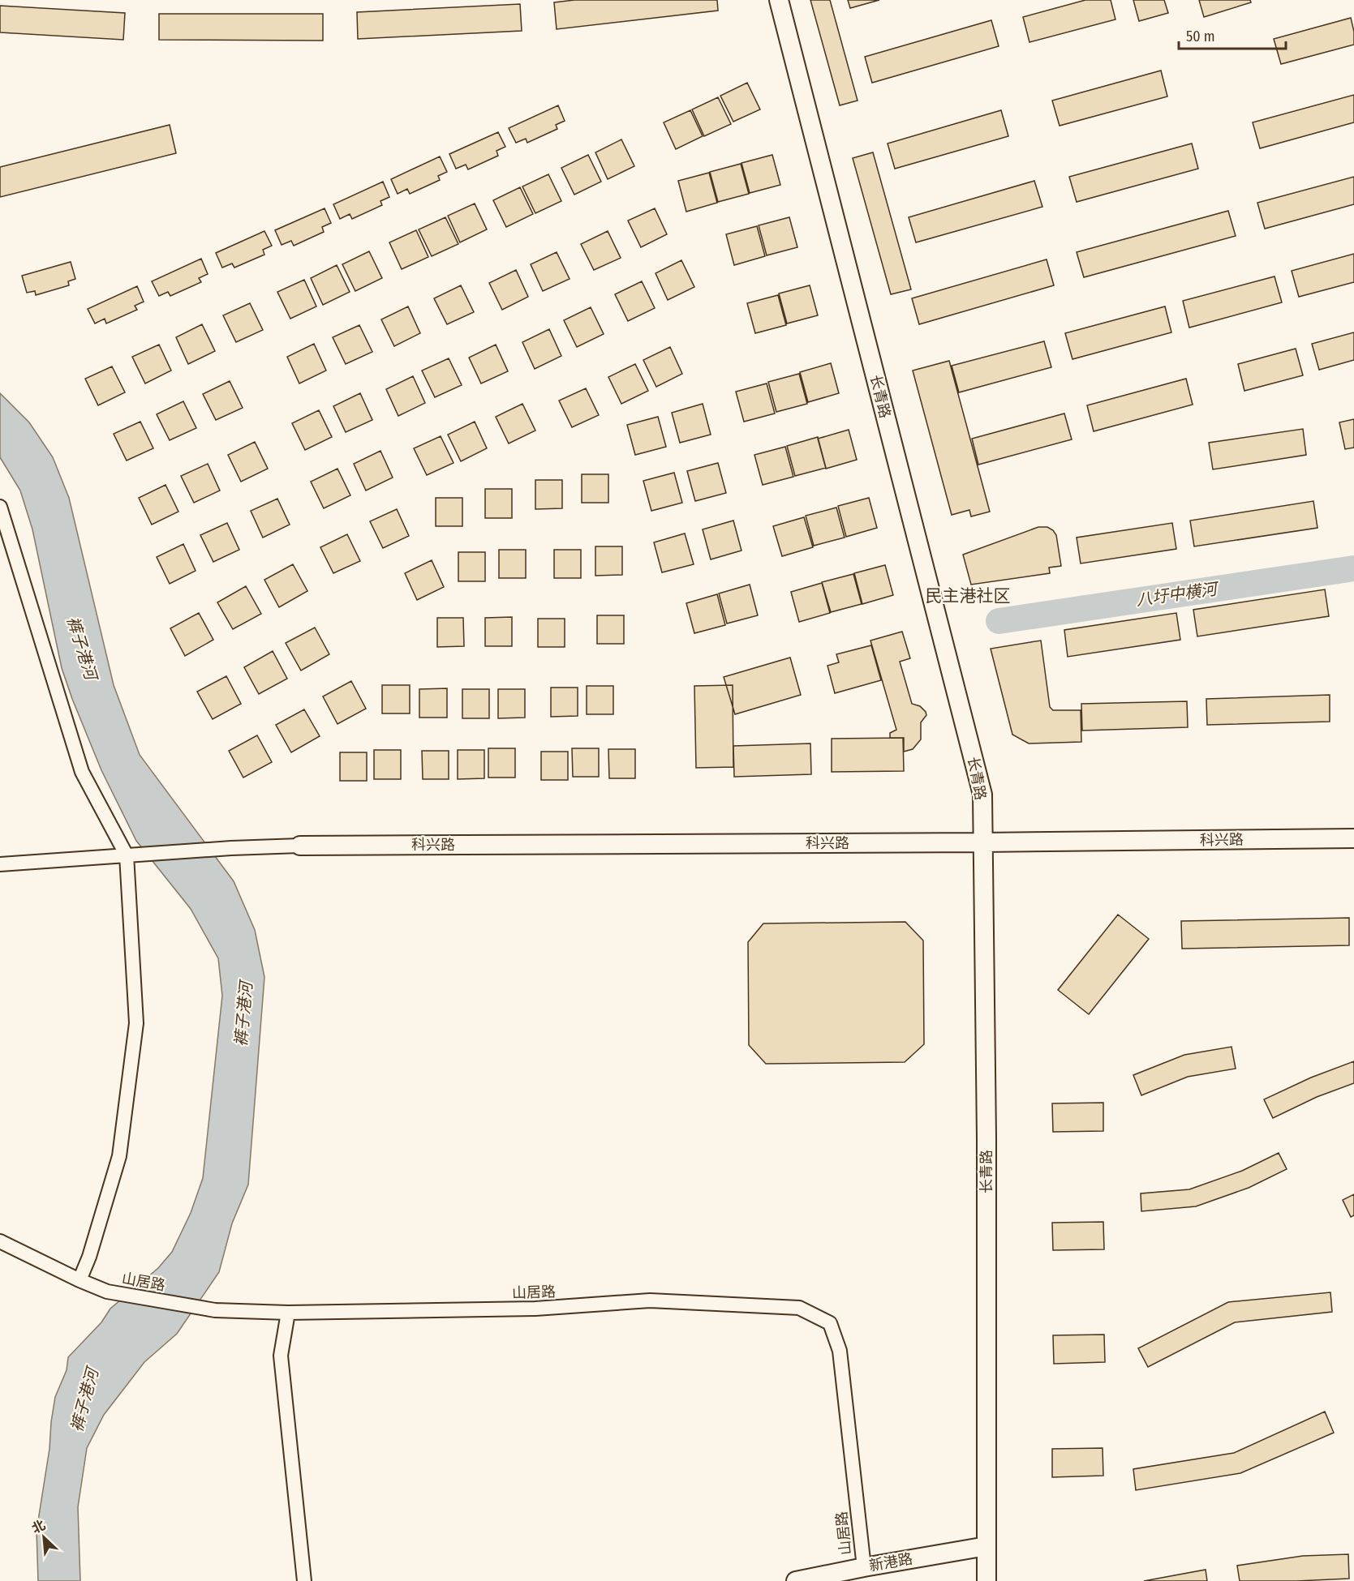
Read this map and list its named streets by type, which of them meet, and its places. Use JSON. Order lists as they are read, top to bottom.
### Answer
{
  "streets": {
    "street": [
      "长青路",
      "科兴路",
      "山居路",
      "新港路"
    ]
  },
  "crossings": [
    ["长青路", "科兴路"],
    ["长青路", "新港路"],
    ["山居路", "新港路"]
  ],
  "districts": ["民主港社区"],
  "water": ["八圩中横河", "裤子港河"],
  "scale_bar": "50 m",
  "north": "top left"
}
